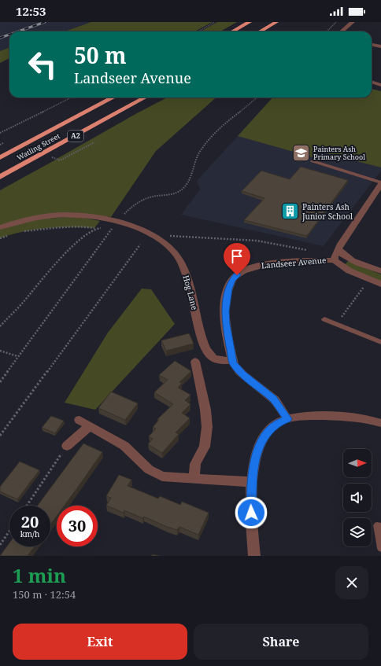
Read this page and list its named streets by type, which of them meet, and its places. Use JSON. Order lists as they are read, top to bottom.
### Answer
{
  "streets": {
    "highway": ["A2", "Watling Street"],
    "street": ["Landseer Avenue", "Hog Lane"]
  },
  "crossings": [
    ["Landseer Avenue", "Hog Lane"]
  ],
  "places": {
    "school or university": ["Painters Ash Primary School"],
    "building": ["Painters Ash Junior School"]
  },
  "north": "right",
  "page": {
    "status": "12:53",
    "turn": ["50 m", "Landseer Avenue"],
    "speed": "20 km/h",
    "limit": "30",
    "heading": ["1 min", "150 m · 12:54"],
    "buttons": ["Exit", "Share"]
  }
}
